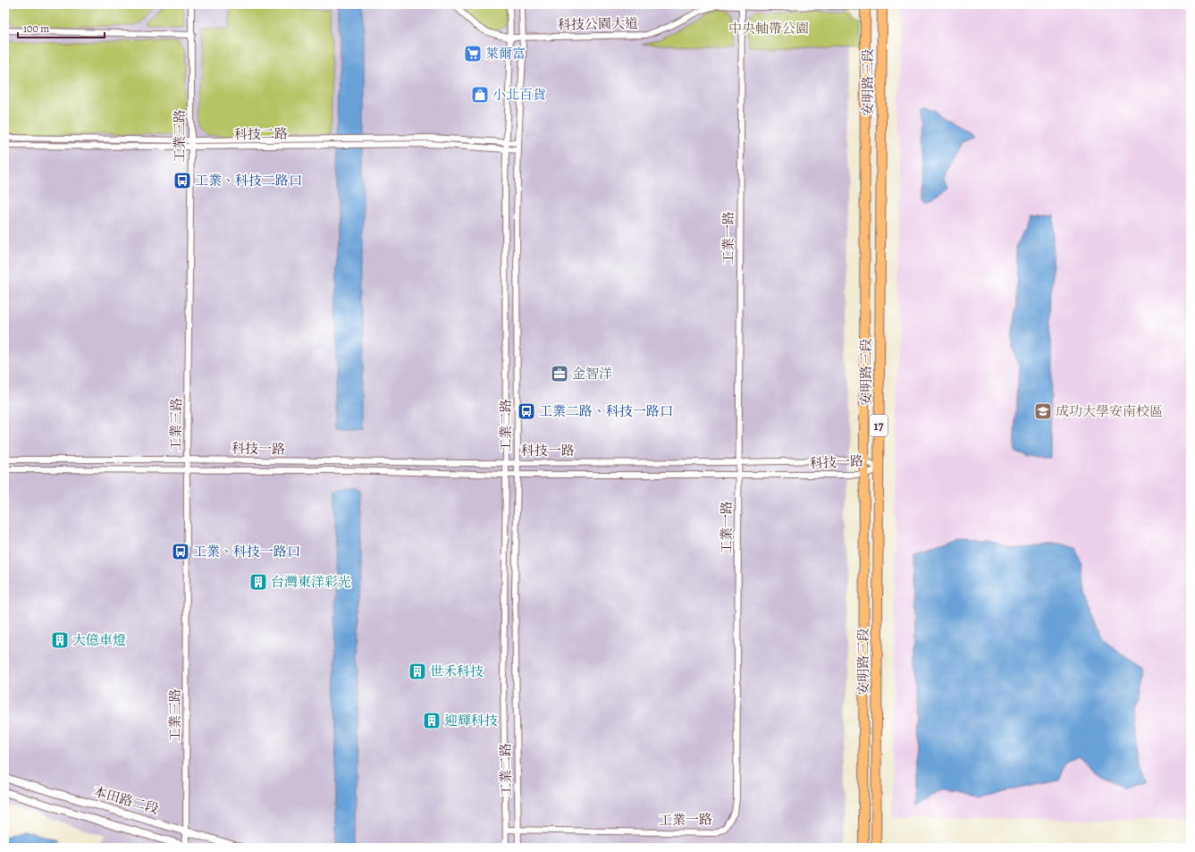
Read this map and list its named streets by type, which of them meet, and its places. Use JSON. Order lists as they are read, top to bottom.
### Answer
{
  "streets": {
    "main road": ["安明路三段", "17"],
    "street": [
      "科技公園大道",
      "科技二路",
      "工業三路",
      "工業一路",
      "工業二路",
      "科技一路",
      "本田路二段"
    ]
  },
  "crossings": [
    ["科技公園大道", "安明路三段"],
    ["科技公園大道", "工業一路"],
    ["科技公園大道", "工業二路"],
    ["安明路三段", "科技一路"],
    ["科技二路", "工業三路"],
    ["科技二路", "工業二路"],
    ["工業三路", "科技一路"],
    ["工業三路", "本田路二段"],
    ["工業一路", "工業二路"],
    ["工業一路", "科技一路"],
    ["工業二路", "科技一路"]
  ],
  "parks": ["中央軸帶公園"],
  "places": {
    "supermarket": ["萊爾富"],
    "shop": ["小北百貨"],
    "bus stop": ["工業、科技二路口", "工業二路、科技一路口", "工業、科技一路口"],
    "office": ["金智洋"],
    "school or university": ["成功大學安南校區"],
    "building": [
      "台灣東洋彩光",
      "大億車燈",
      "世禾科技",
      "迎輝科技"
    ]
  },
  "scale_bar": "100 m"
}
